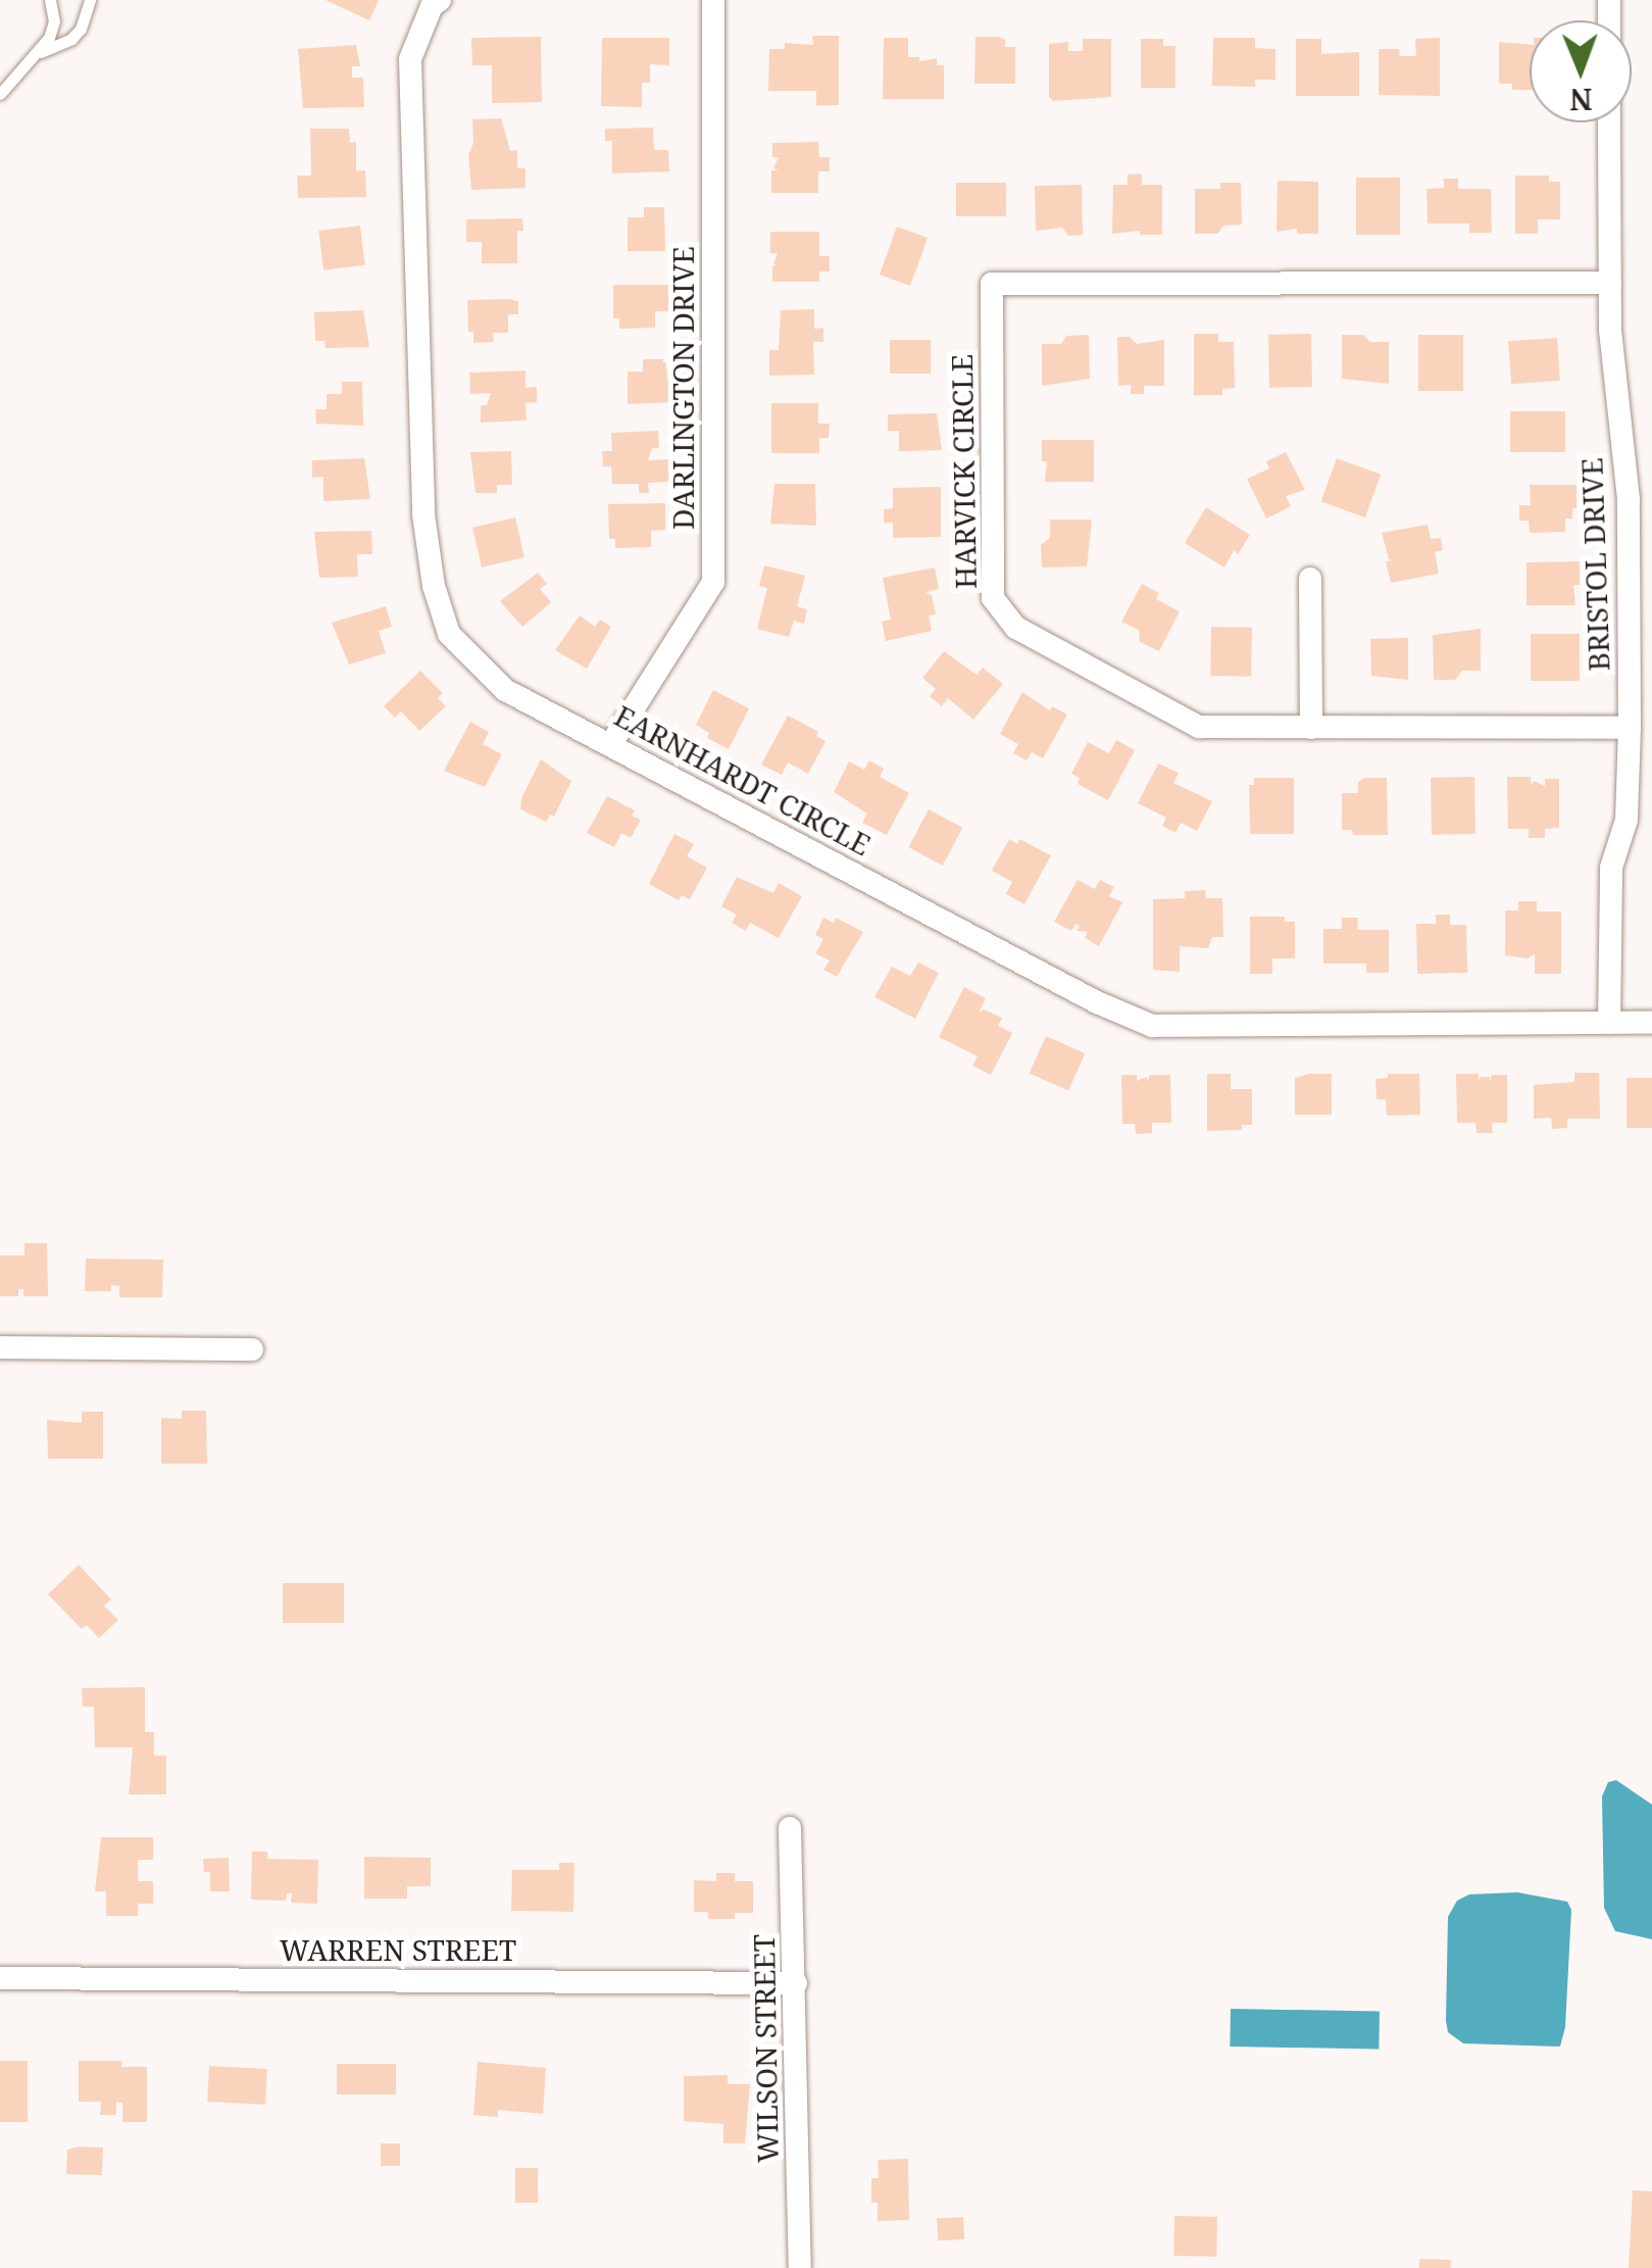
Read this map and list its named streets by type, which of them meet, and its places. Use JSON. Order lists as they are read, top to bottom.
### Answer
{
  "streets": {
    "street": [
      "DARLINGTON DRIVE",
      "HARVICK CIRCLE",
      "BRISTOL DRIVE",
      "EARNHARDT CIRCLE",
      "WARREN STREET",
      "WILSON STREET"
    ]
  },
  "crossings": [
    ["DARLINGTON DRIVE", "EARNHARDT CIRCLE"],
    ["HARVICK CIRCLE", "BRISTOL DRIVE"],
    ["BRISTOL DRIVE", "EARNHARDT CIRCLE"],
    ["WARREN STREET", "WILSON STREET"]
  ],
  "north": "bottom"
}
